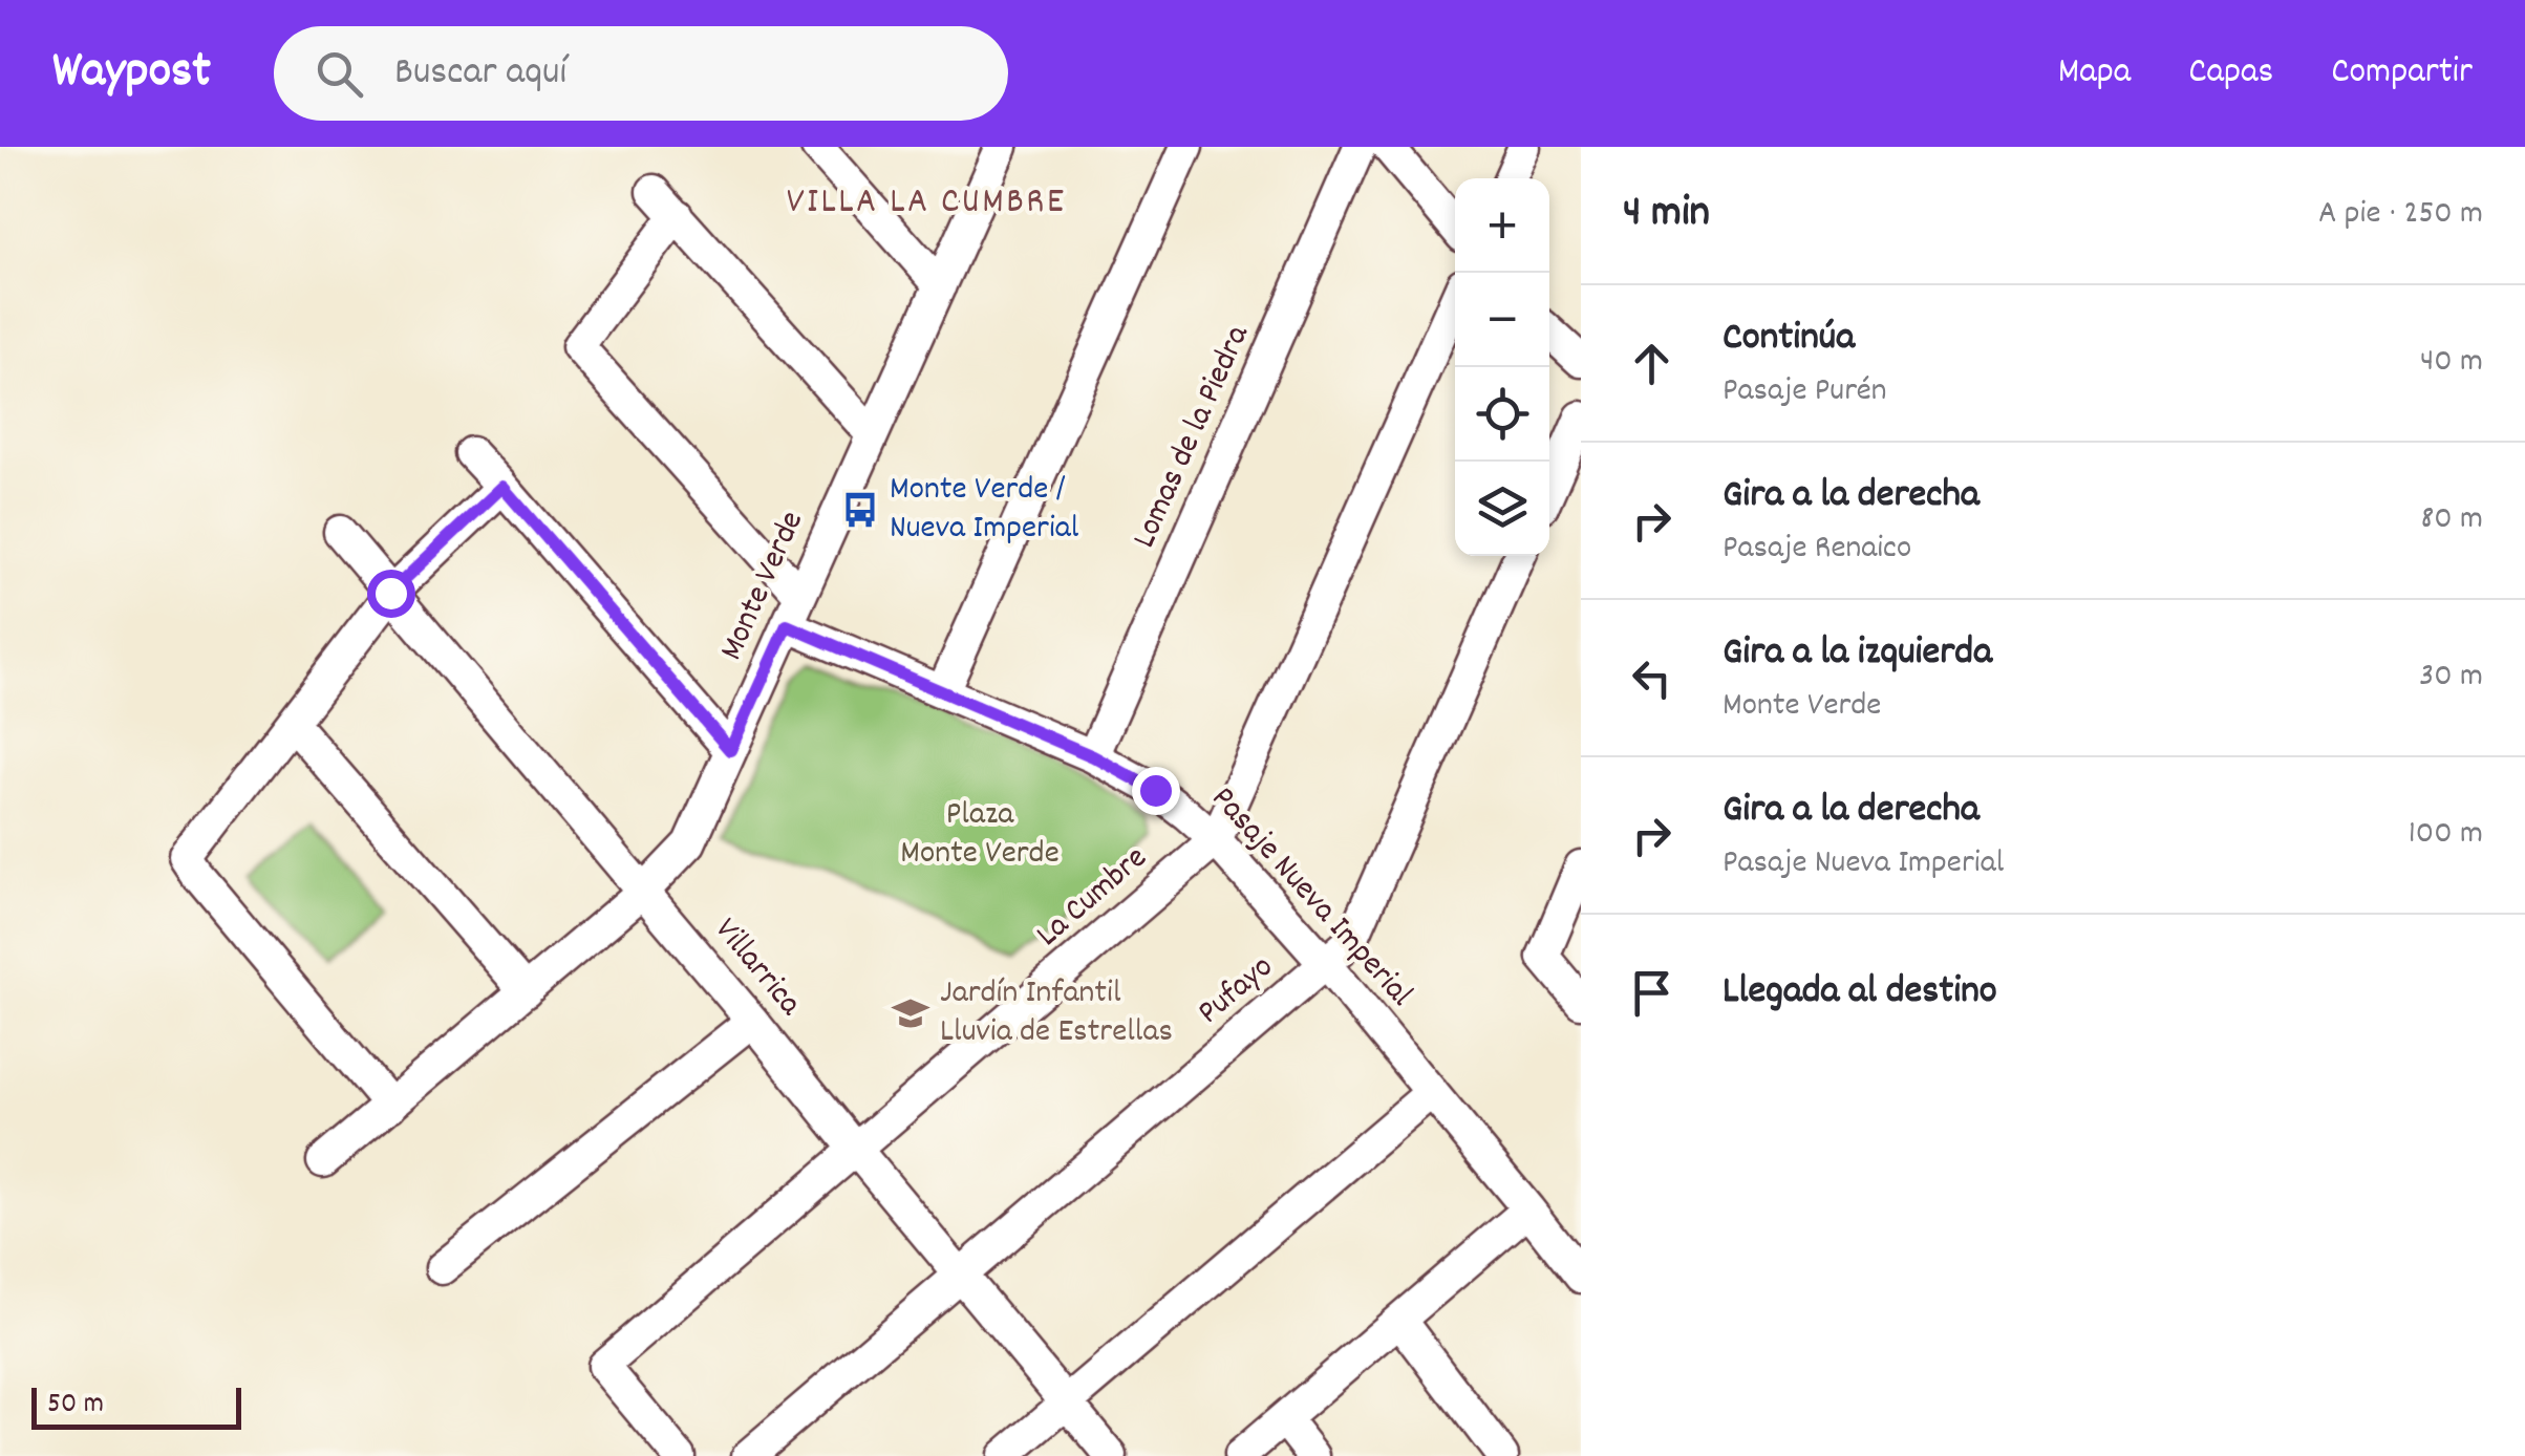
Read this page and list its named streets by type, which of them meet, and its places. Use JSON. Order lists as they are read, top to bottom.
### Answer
{
  "streets": {
    "street": [
      "Lomas de la Piedra",
      "Monte Verde",
      "La Cumbre",
      "Pasaje Nueva Imperial",
      "Villarrica",
      "Pufayo"
    ]
  },
  "crossings": [
    ["Lomas de la Piedra", "Pasaje Nueva Imperial"],
    ["Monte Verde", "Pasaje Nueva Imperial"],
    ["Monte Verde", "Villarrica"],
    ["La Cumbre", "Pasaje Nueva Imperial"],
    ["La Cumbre", "Villarrica"],
    ["Pasaje Nueva Imperial", "Pufayo"],
    ["Villarrica", "Pufayo"]
  ],
  "districts": ["VILLA LA CUMBRE"],
  "parks": ["Plaza Monte Verde"],
  "places": {
    "bus stop": ["Monte Verde / Nueva Imperial"],
    "school or university": ["Jardín Infantil Lluvia de Estrellas"]
  },
  "scale_bar": "50 m",
  "page": {
    "header": "Waypost",
    "search": "Buscar aquí",
    "nav": ["Mapa", "Capas", "Compartir"],
    "heading": ["4 min", "A pie · 250 m"],
    "map_buttons": ["+", "−"],
    "list": [
      ["Continúa", "Pasaje Purén", "40 m"],
      ["Gira a la derecha", "Pasaje Renaico", "80 m"],
      ["Gira a la izquierda", "Monte Verde", "30 m"],
      ["Gira a la derecha", "Pasaje Nueva Imperial", "100 m"],
      "Llegada al destino"
    ],
    "scale": "50 m"
  }
}
